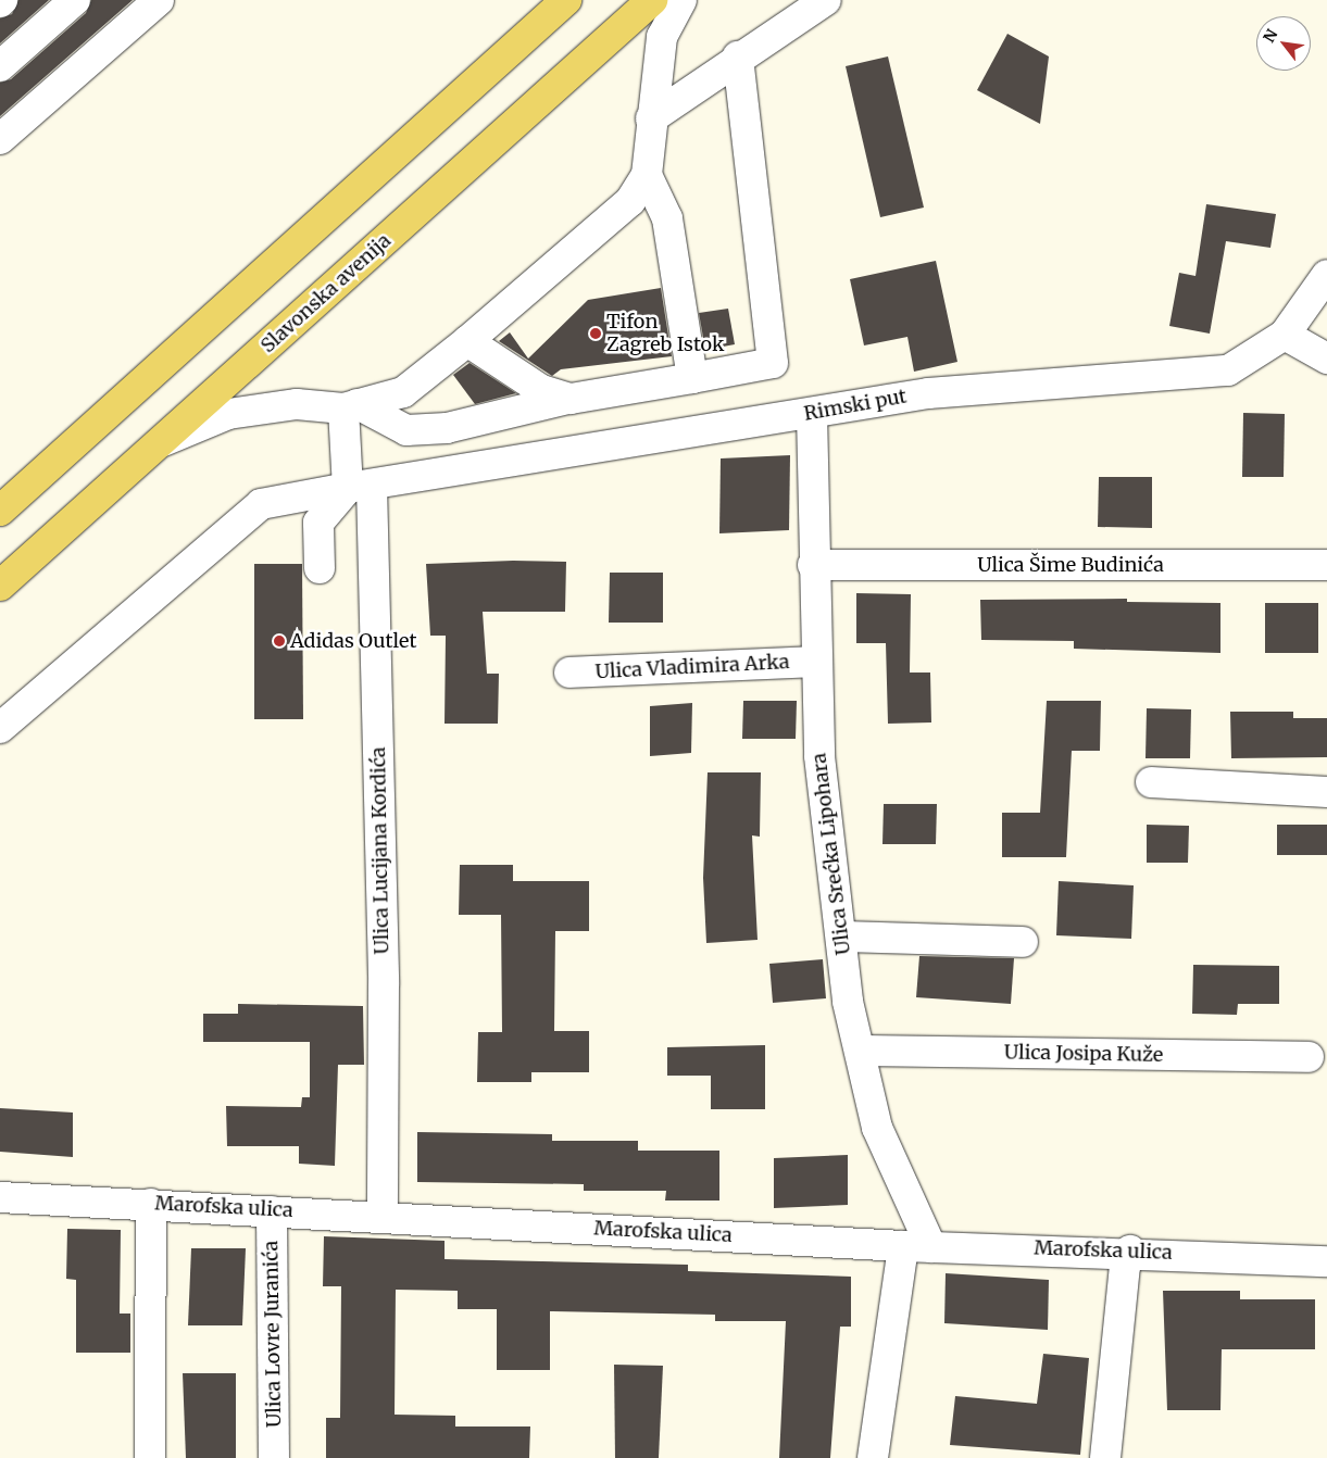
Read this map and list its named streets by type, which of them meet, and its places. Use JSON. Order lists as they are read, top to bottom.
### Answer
{
  "streets": {
    "main road": ["Slavonska avenija"],
    "street": [
      "Rimski put",
      "Ulica Šime Budinića",
      "Ulica Vladimira Arka",
      "Ulica Lucijana Kordića",
      "Ulica Srećka Lipohara",
      "Ulica Josipa Kuže",
      "Marofska ulica",
      "Ulica Lovre Juranića"
    ]
  },
  "crossings": [
    ["Rimski put", "Ulica Lucijana Kordića"],
    ["Rimski put", "Ulica Srećka Lipohara"],
    ["Ulica Šime Budinića", "Ulica Srećka Lipohara"],
    ["Ulica Vladimira Arka", "Ulica Srećka Lipohara"],
    ["Ulica Lucijana Kordića", "Marofska ulica"],
    ["Ulica Srećka Lipohara", "Ulica Josipa Kuže"],
    ["Ulica Srećka Lipohara", "Marofska ulica"],
    ["Marofska ulica", "Ulica Lovre Juranića"]
  ],
  "places": ["Tifon Zagreb Istok", "Adidas Outlet"],
  "north": "top left"
}
